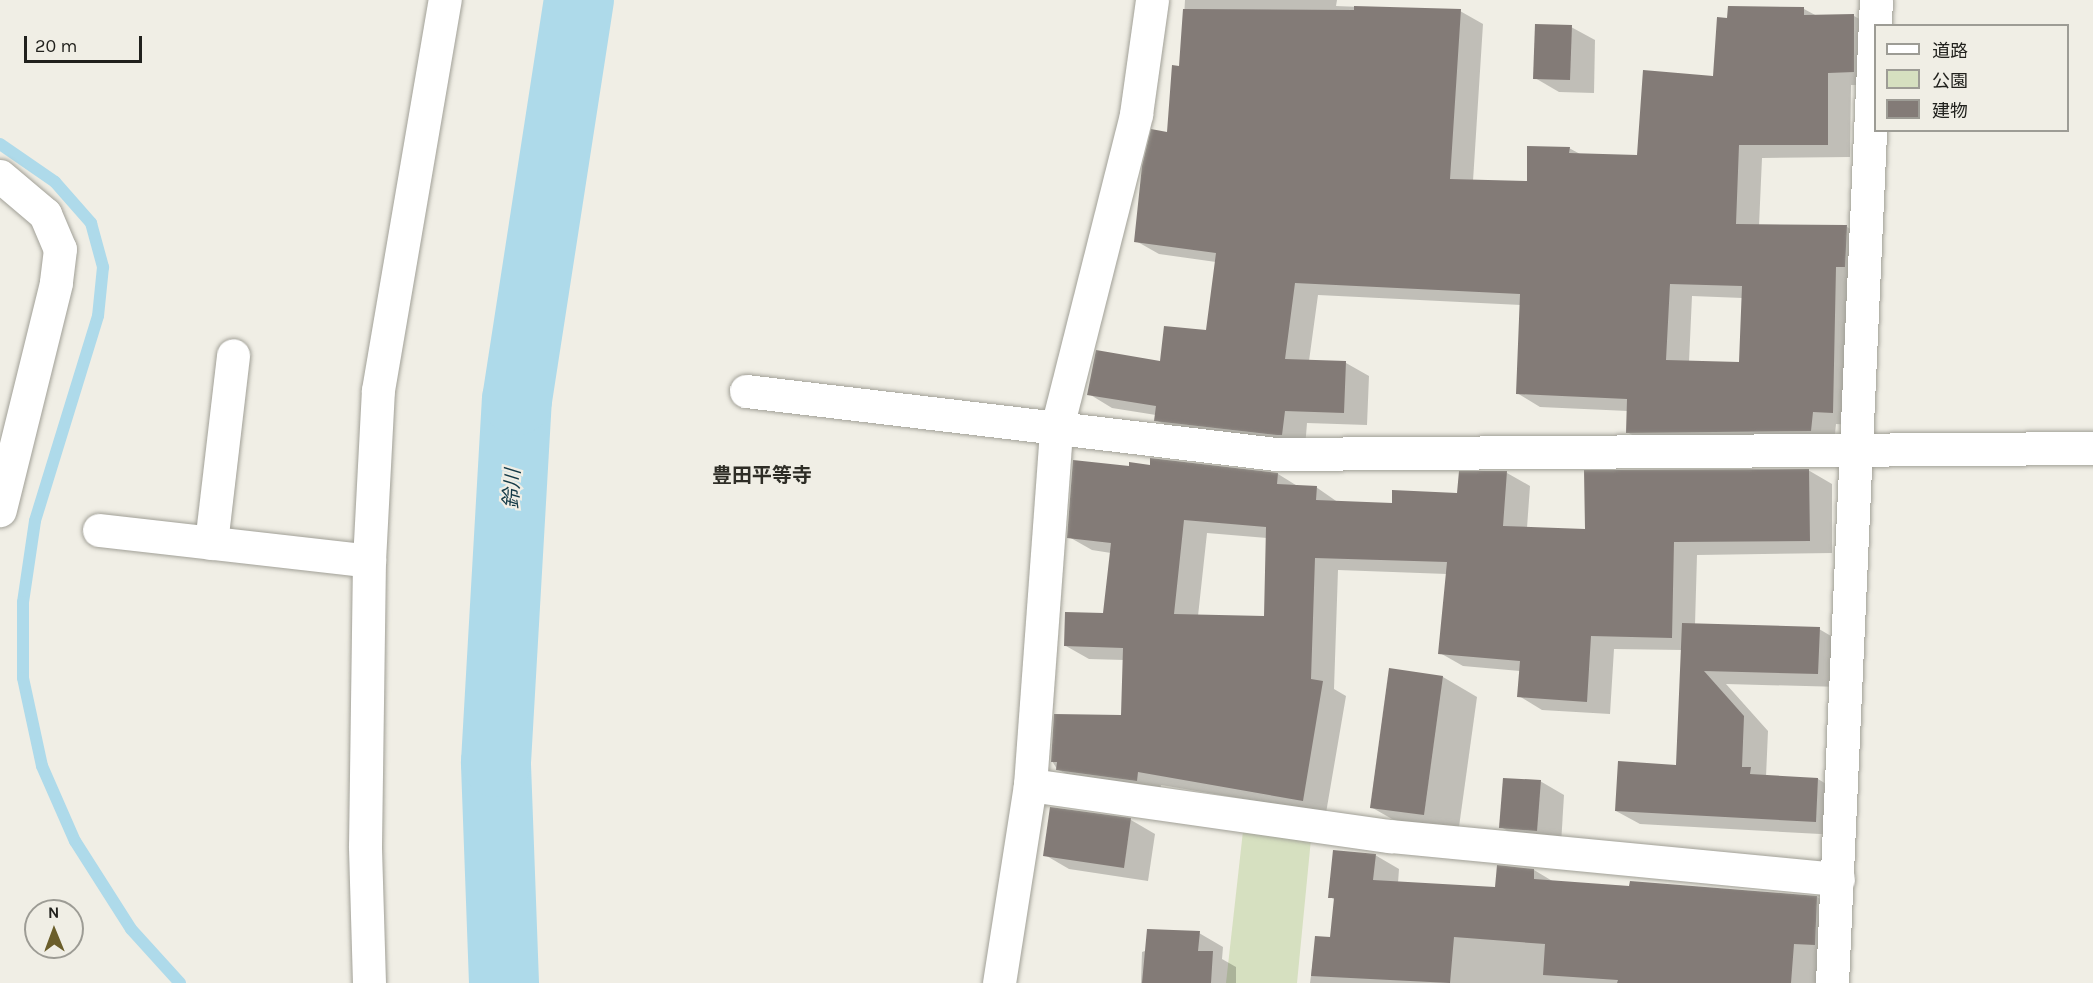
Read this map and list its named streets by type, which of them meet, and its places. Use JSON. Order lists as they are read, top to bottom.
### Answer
{
  "districts": ["豊田平等寺"],
  "water": ["鈴川"],
  "legend": ["道路", "公園", "建物"],
  "scale_bar": "20 m",
  "north": "top"
}
